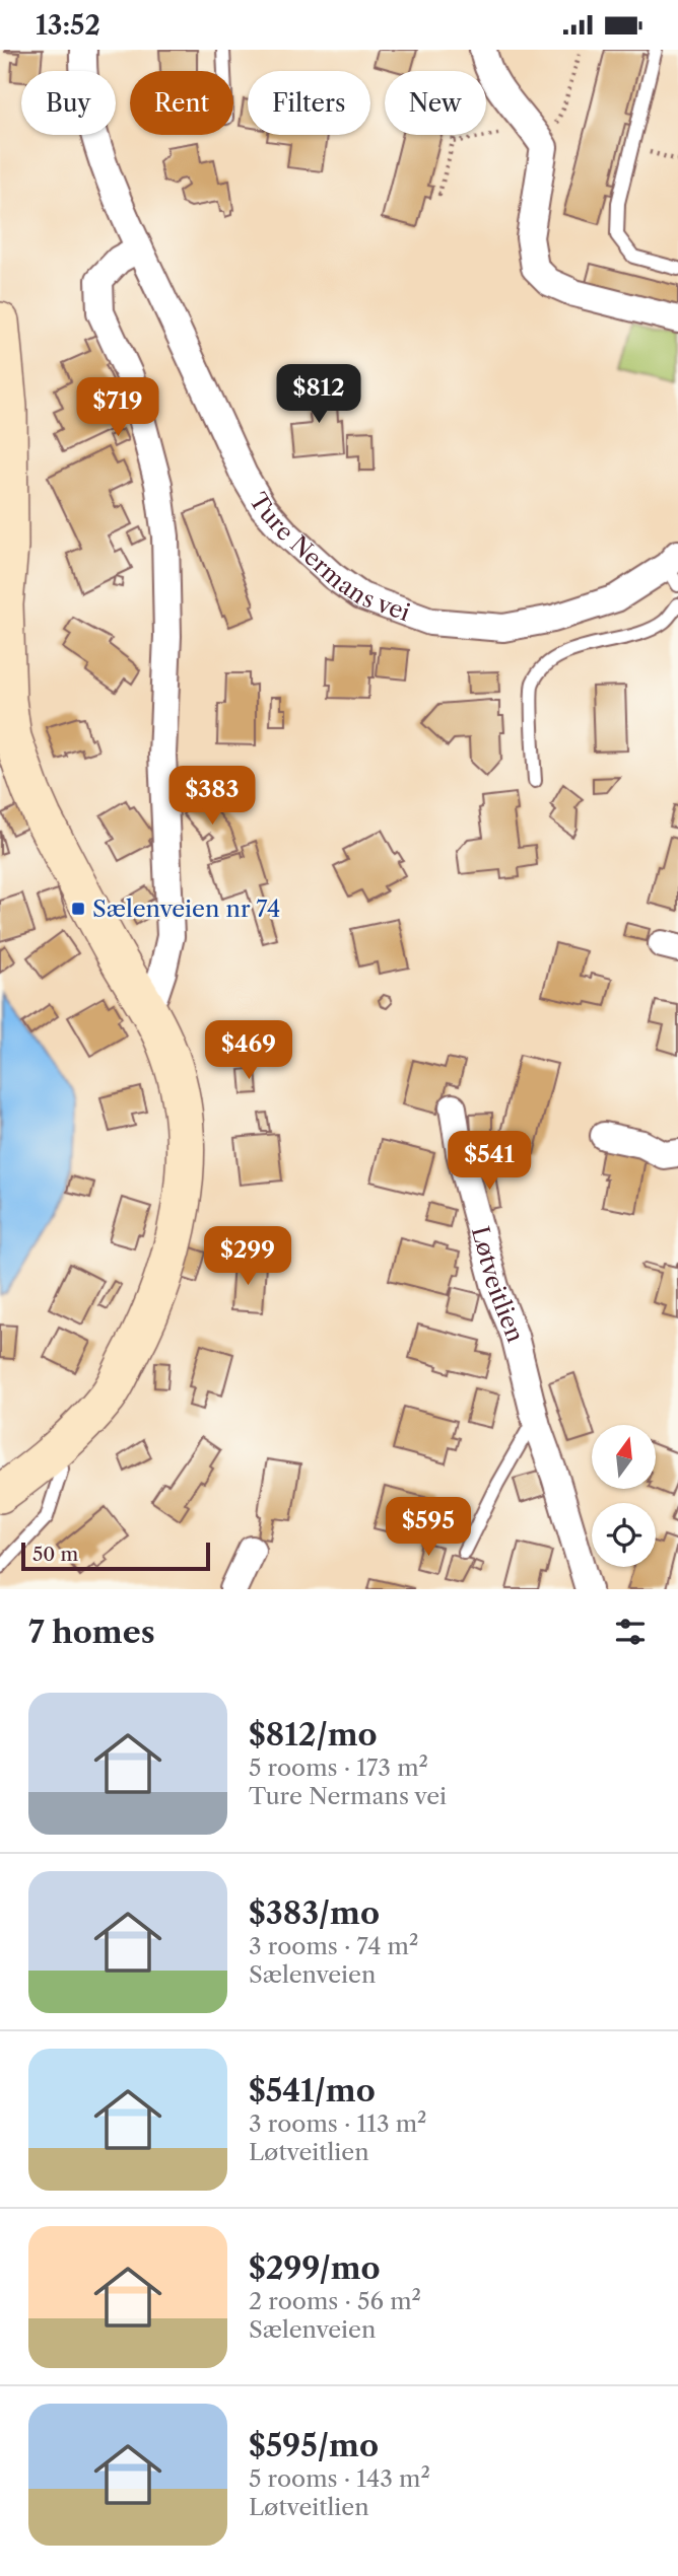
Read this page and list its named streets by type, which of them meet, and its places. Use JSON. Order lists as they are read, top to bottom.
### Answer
{
  "streets": {
    "street": ["Ture Nermans vei", "Løtveitlien"]
  },
  "places": {
    "transit": ["Sælenveien nr 74"]
  },
  "scale_bar": "50 m",
  "north": "top",
  "page": {
    "status": "13:52",
    "chip": [
      "Buy",
      "Rent",
      "Filters",
      "New"
    ],
    "price": [
      "$812",
      "$719",
      "$383",
      "$469",
      "$541",
      "$299",
      "$595"
    ],
    "scale": "50 m",
    "heading": "7 homes",
    "list": [
      {
        "name": "$812/mo",
        "note": "5 rooms · 173 m² · Ture Nermans vei"
      },
      {
        "name": "$383/mo",
        "note": "3 rooms · 74 m² · Sælenveien"
      },
      {
        "name": "$541/mo",
        "note": "3 rooms · 113 m² · Løtveitlien"
      },
      {
        "name": "$299/mo",
        "note": "2 rooms · 56 m² · Sælenveien"
      },
      {
        "name": "$595/mo",
        "note": "5 rooms · 143 m² · Løtveitlien"
      }
    ]
  }
}
